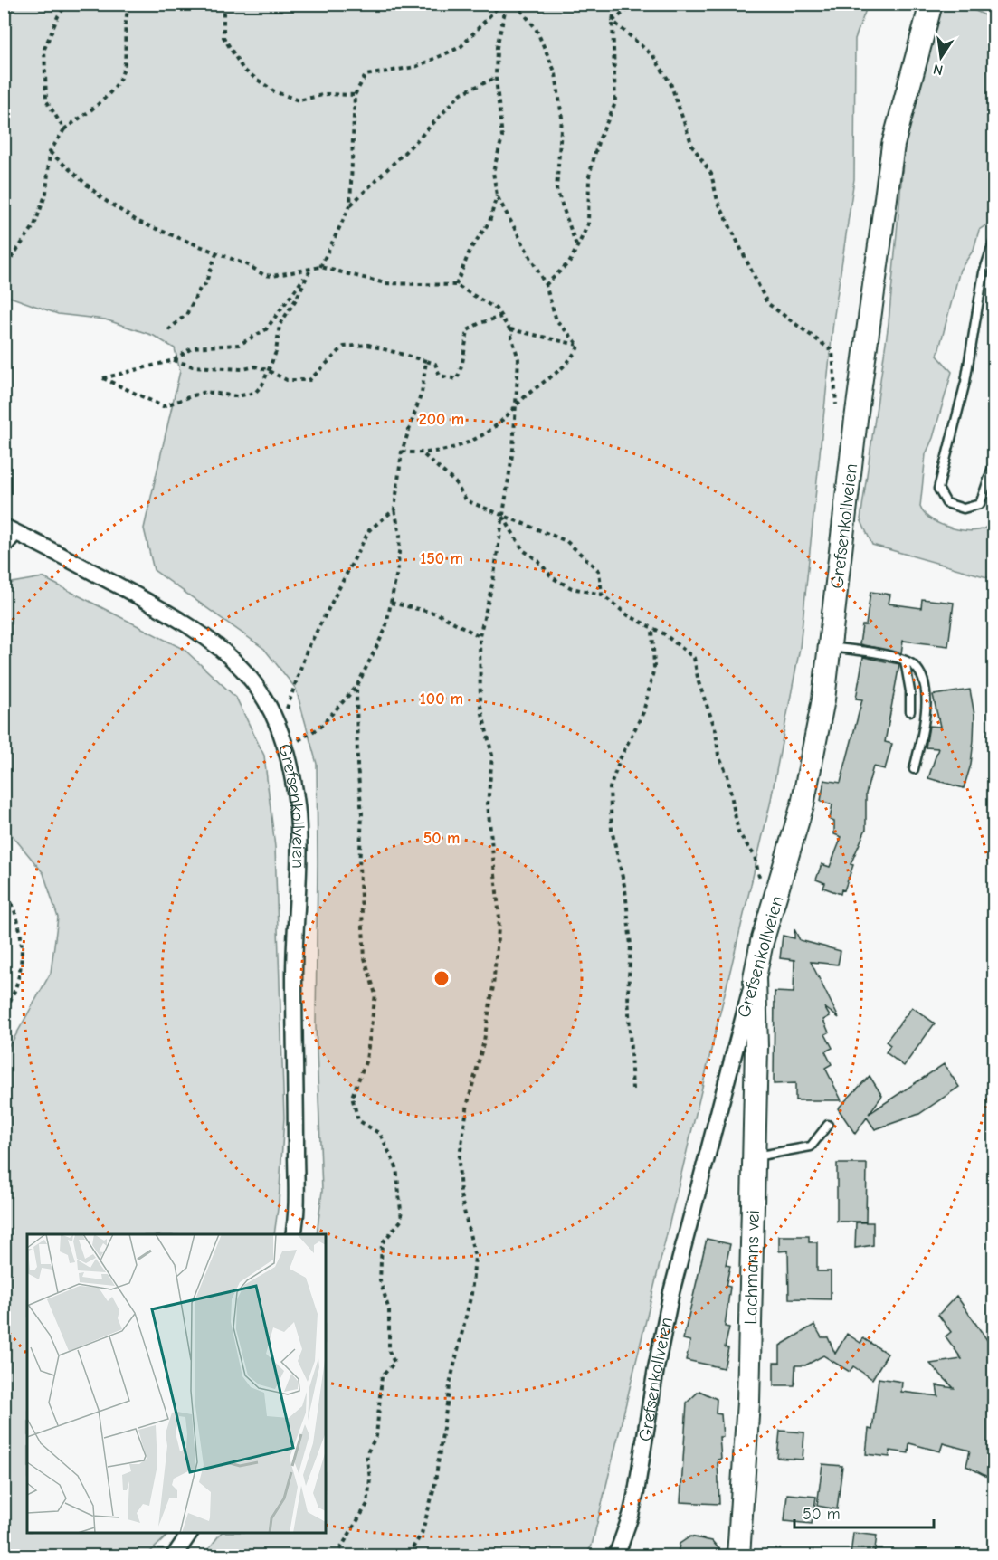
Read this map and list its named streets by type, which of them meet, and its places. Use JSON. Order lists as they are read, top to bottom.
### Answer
{
  "streets": {
    "street": ["Grefsenkollveien", "Lachmanns vei"]
  },
  "crossings": [
    ["Grefsenkollveien", "Lachmanns vei"]
  ],
  "scale_bar": "50 m",
  "north": "bottom",
  "rings": [
    "200 m",
    "150 m",
    "100 m",
    "50 m"
  ]
}
